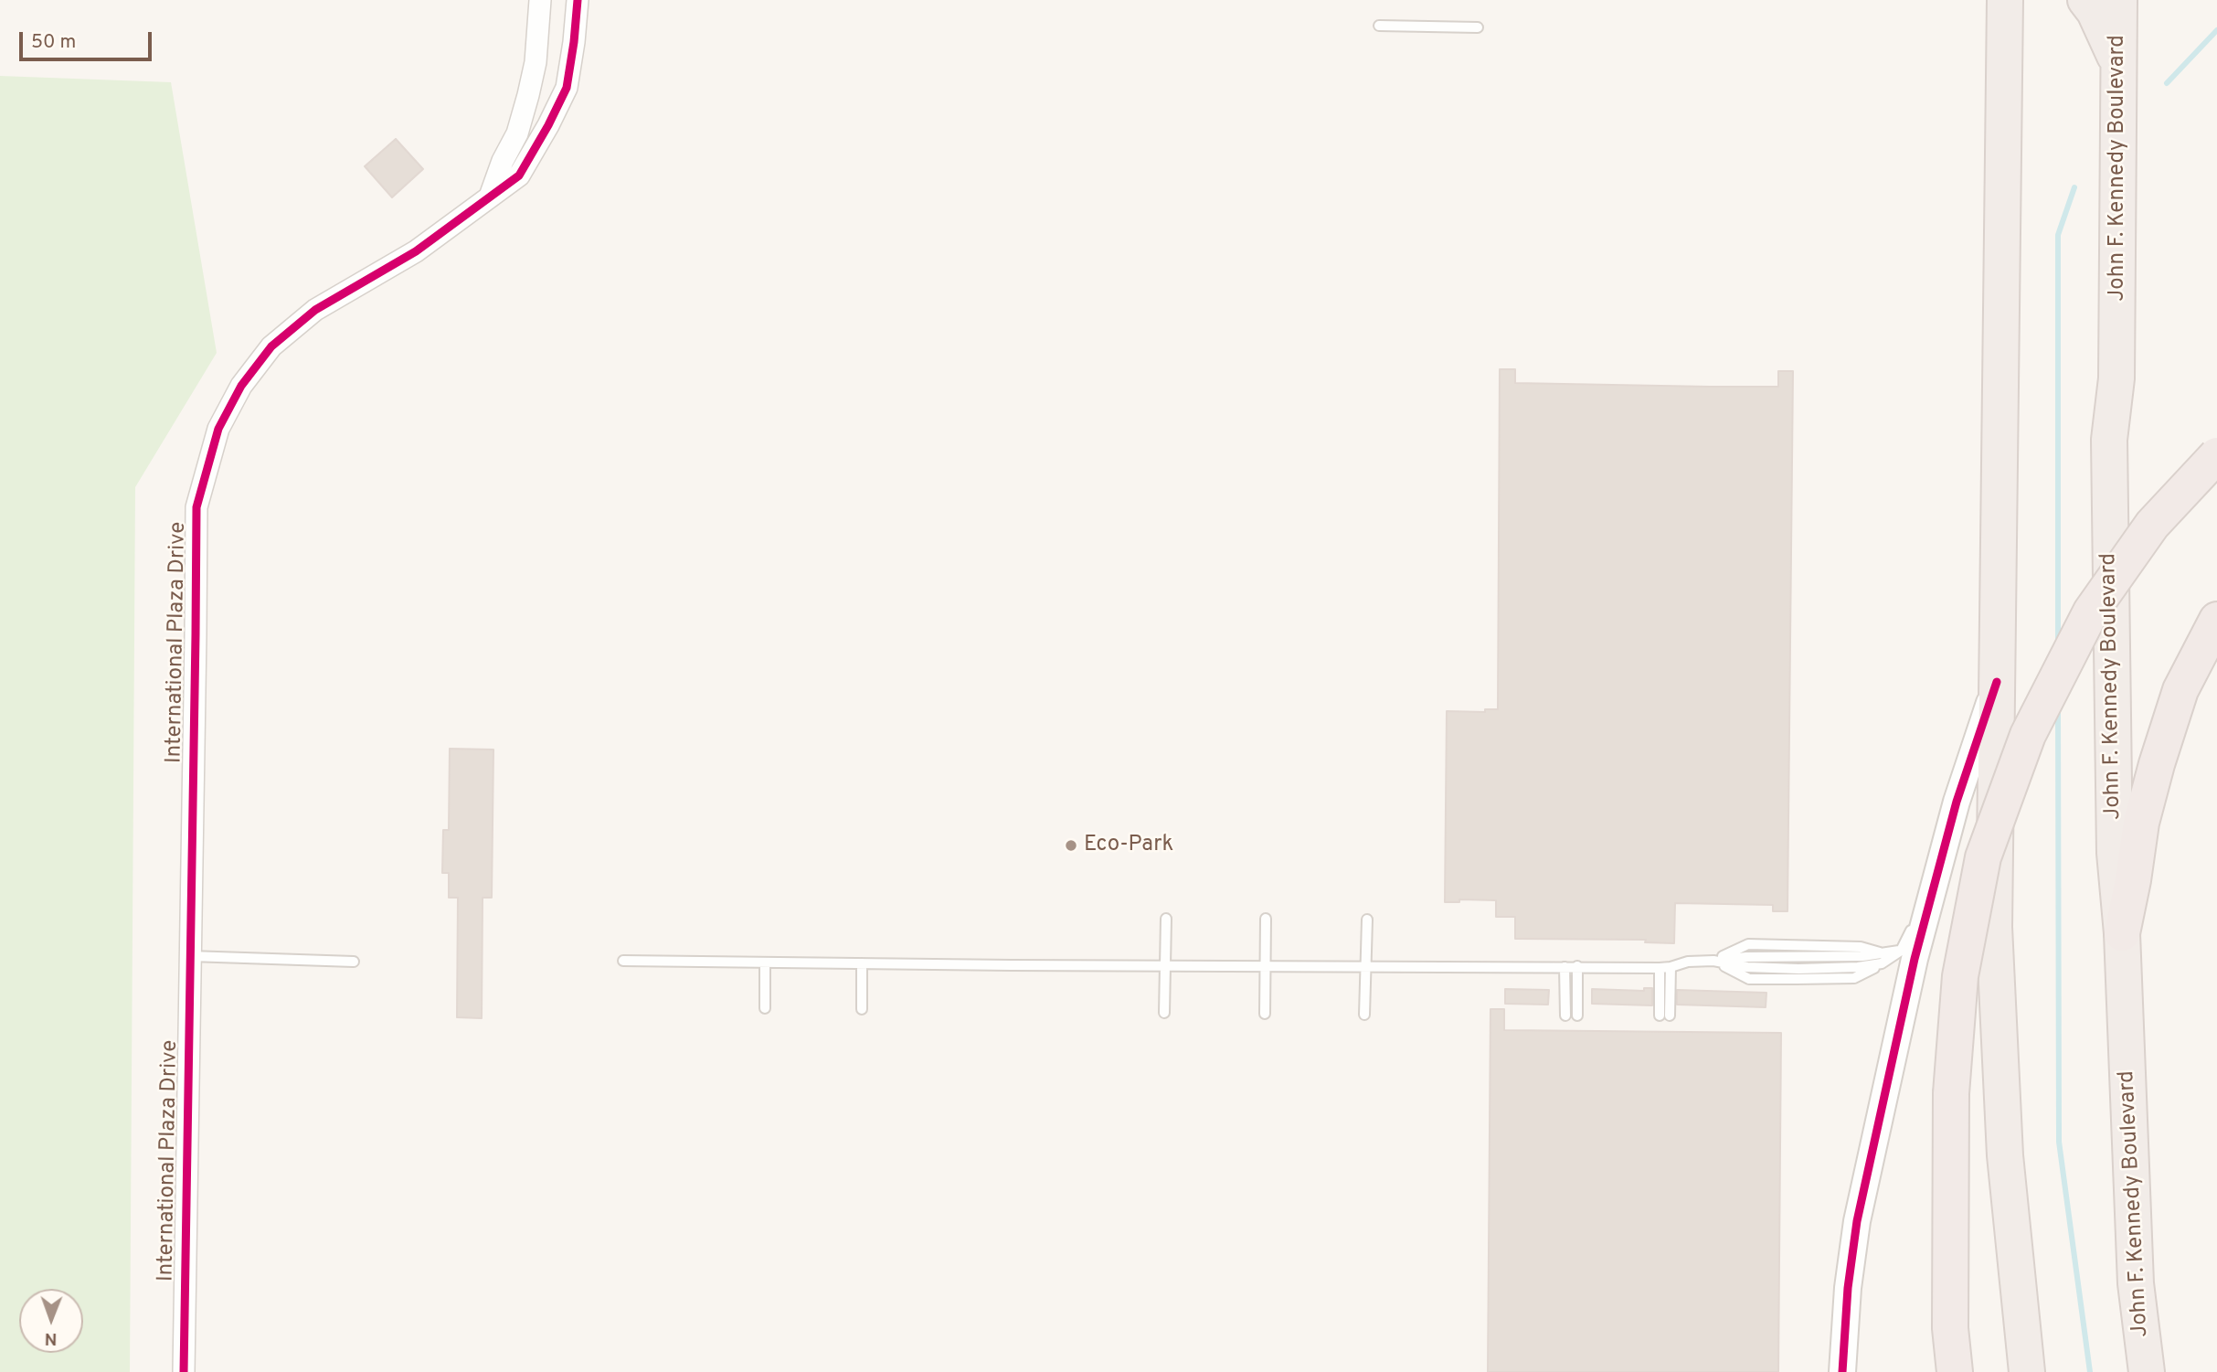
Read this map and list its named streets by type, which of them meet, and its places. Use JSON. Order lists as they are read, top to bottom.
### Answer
{
  "streets": {
    "highway": ["John F. Kennedy Boulevard"],
    "street": ["International Plaza Drive"]
  },
  "places": ["Eco-Park"],
  "scale_bar": "50 m",
  "north": "bottom"
}
